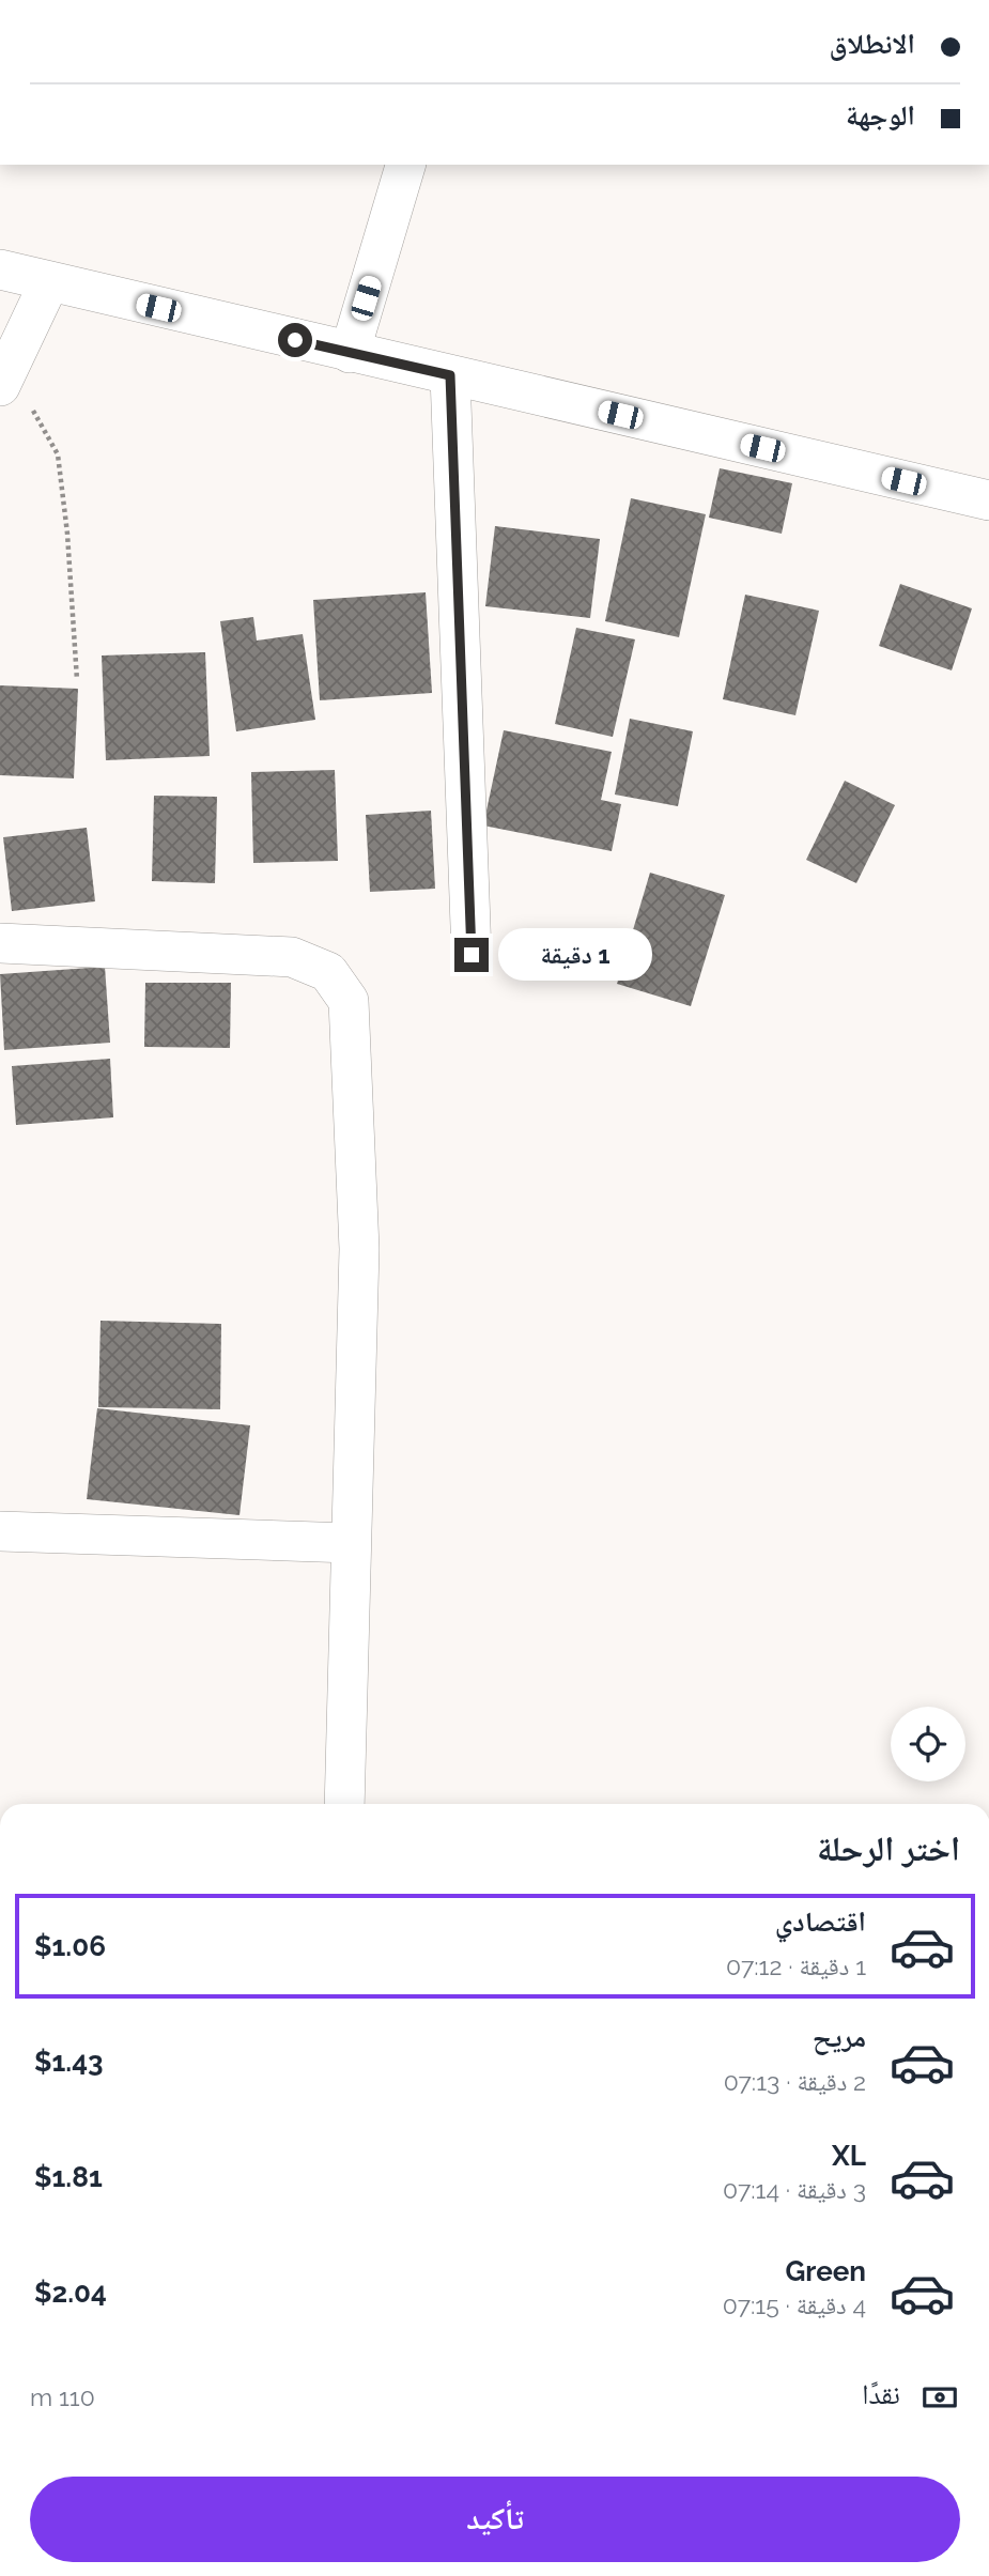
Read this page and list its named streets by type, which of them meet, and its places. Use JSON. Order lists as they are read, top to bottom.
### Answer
{
  "page": {
    "banner": ["الانطلاق", "الوجهة"],
    "bubble": "1 دقيقة",
    "heading": "اختر الرحلة",
    "list": [
      {
        "name": "اقتصادي",
        "note": "1 دقيقة · 07:12",
        "value": "$1.06"
      },
      {
        "name": "مريح",
        "note": "2 دقيقة · 07:13",
        "value": "$1.43"
      },
      {
        "name": "XL",
        "note": "3 دقيقة · 07:14",
        "value": "$1.81"
      },
      {
        "name": "Green",
        "note": "4 دقيقة · 07:15",
        "value": "$2.04"
      }
    ],
    "pay": ["نقدًا", "110 m"],
    "buttons": "تأكيد"
  }
}
